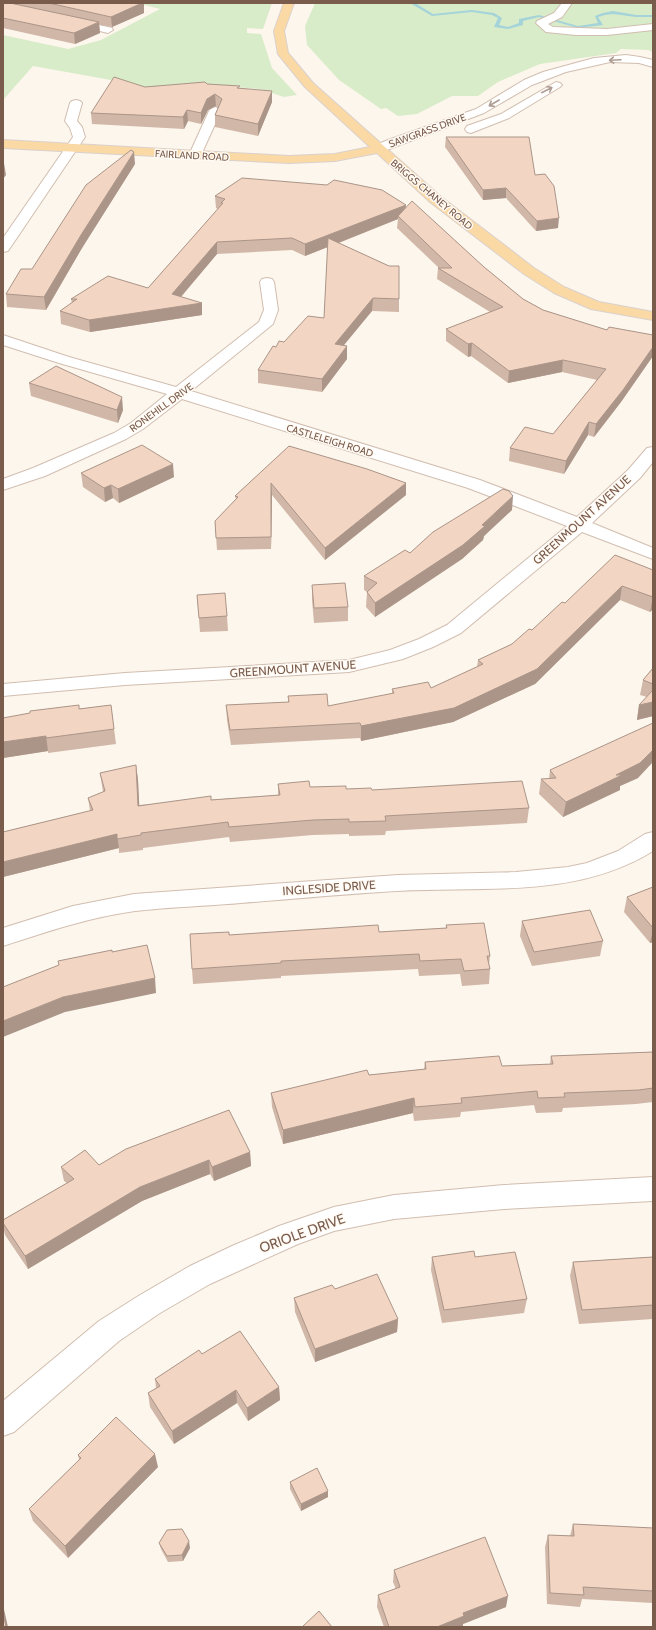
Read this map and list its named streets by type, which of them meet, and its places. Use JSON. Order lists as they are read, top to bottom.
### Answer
{
  "streets": {
    "main road": ["FAIRLAND ROAD", "BRIGGS CHANEY ROAD"],
    "street": [
      "SAWGRASS DRIVE",
      "RONEHILL DRIVE",
      "CASTLELEIGH ROAD",
      "GREENMOUNT AVENUE",
      "INGLESIDE DRIVE",
      "ORIOLE DRIVE"
    ]
  },
  "crossings": [
    ["SAWGRASS DRIVE", "FAIRLAND ROAD"],
    ["SAWGRASS DRIVE", "BRIGGS CHANEY ROAD"],
    ["FAIRLAND ROAD", "BRIGGS CHANEY ROAD"],
    ["RONEHILL DRIVE", "CASTLELEIGH ROAD"],
    ["CASTLELEIGH ROAD", "GREENMOUNT AVENUE"]
  ]
}
